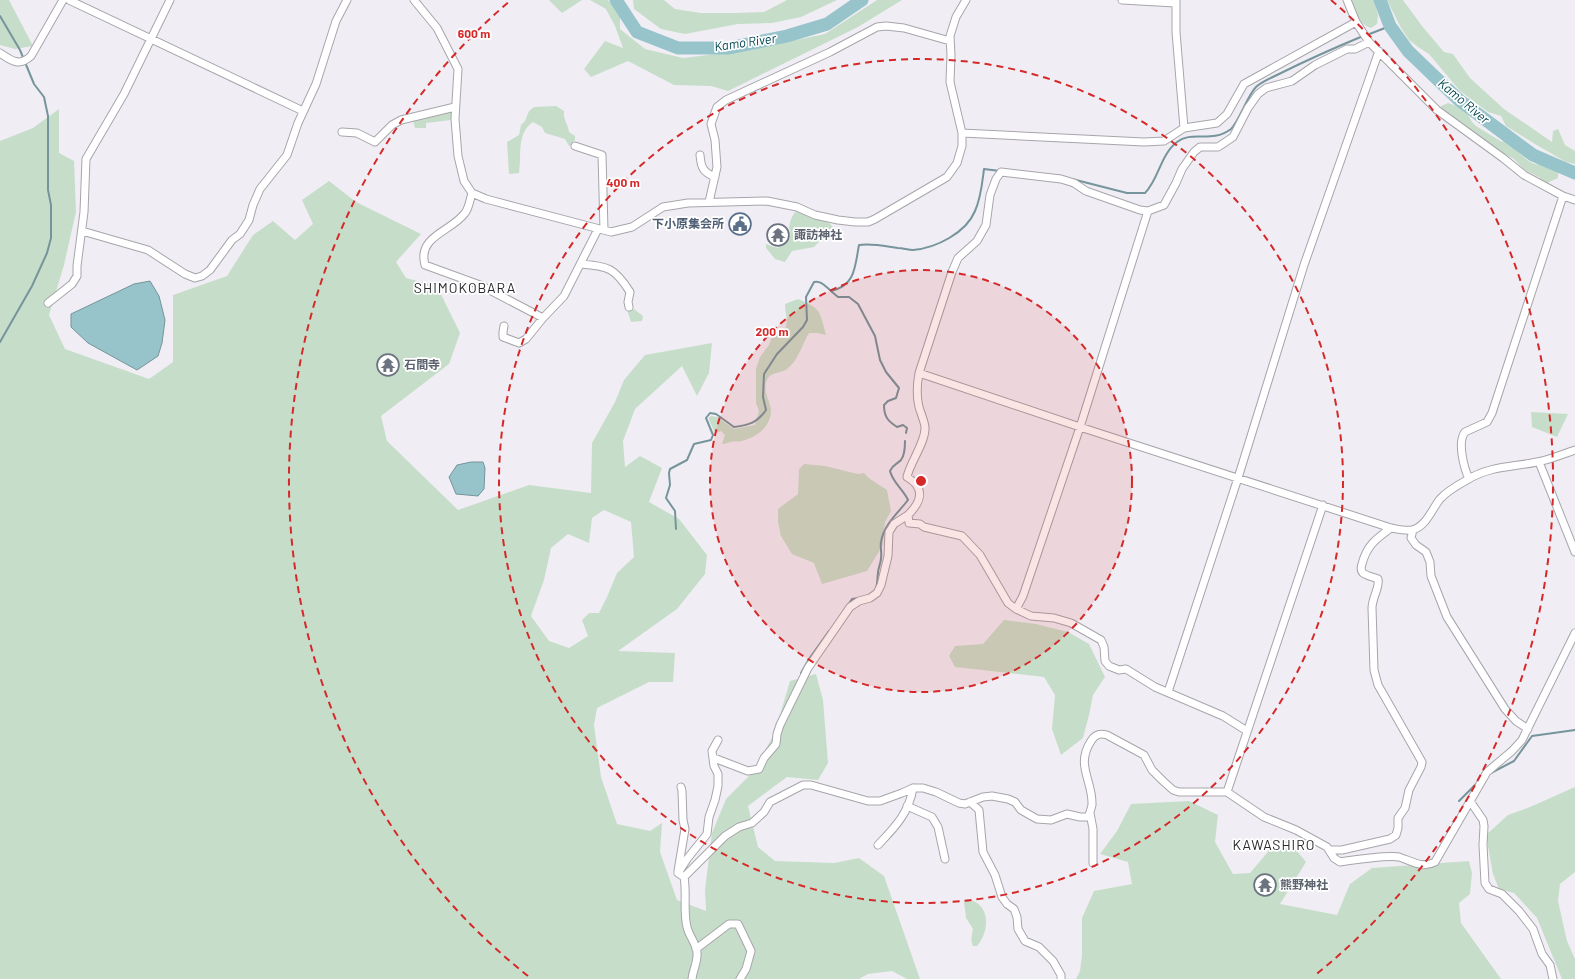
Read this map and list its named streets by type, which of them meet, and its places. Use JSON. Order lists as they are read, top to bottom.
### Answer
{
  "districts": ["SHIMOKOBARA", "KAWASHIRO"],
  "water": ["Kamo River"],
  "places": {
    "public building": ["下小原集会所"],
    "temple": ["諏訪神社", "石間寺", "熊野神社"]
  },
  "rings": ["600 m", "400 m", "200 m"]
}
